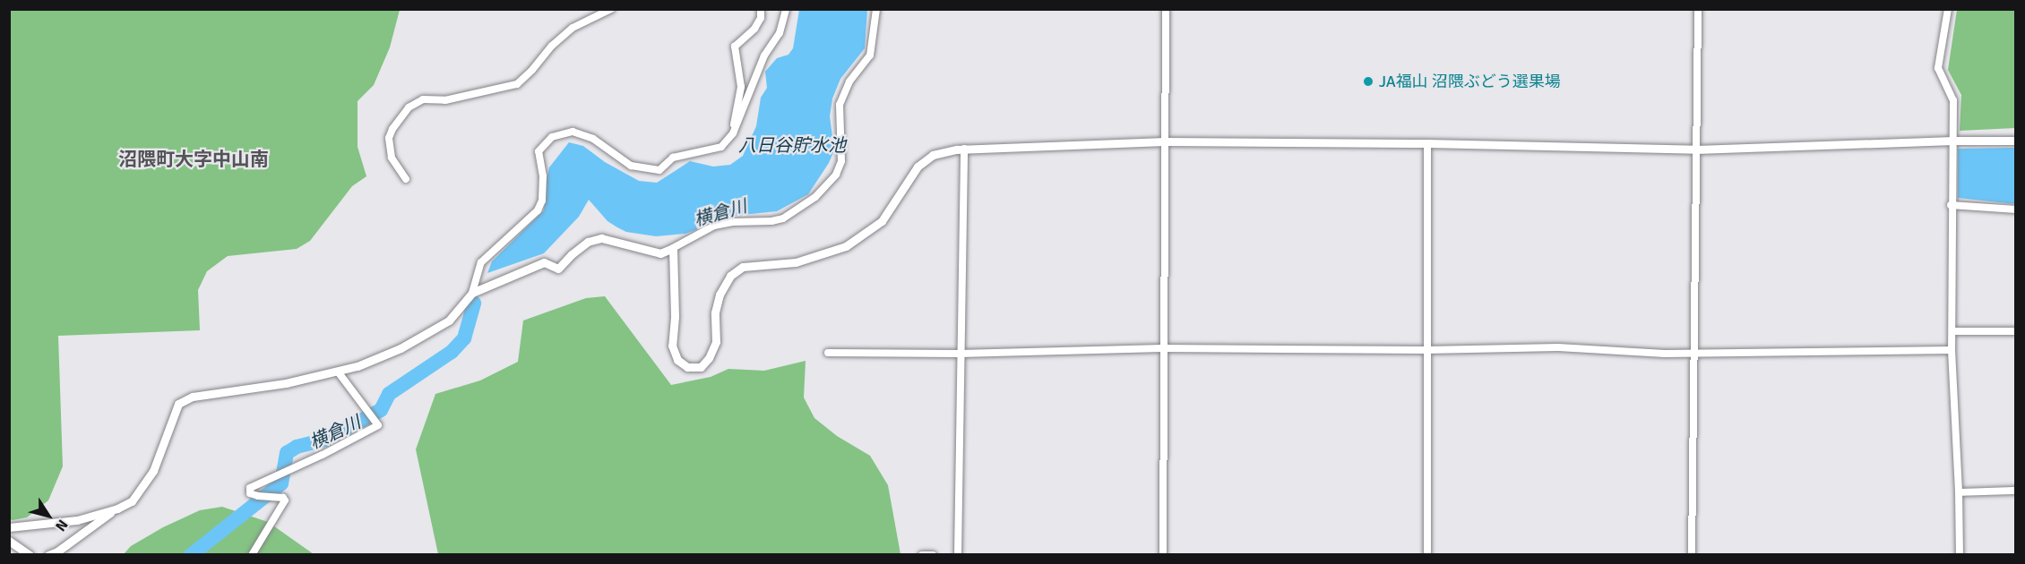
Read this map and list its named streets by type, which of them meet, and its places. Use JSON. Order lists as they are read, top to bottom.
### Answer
{
  "districts": ["沼隈町大字中山南"],
  "water": ["八日谷貯水池", "横倉川"],
  "places": ["JA福山 沼隈ぶどう選果場"],
  "north": "bottom right"
}
